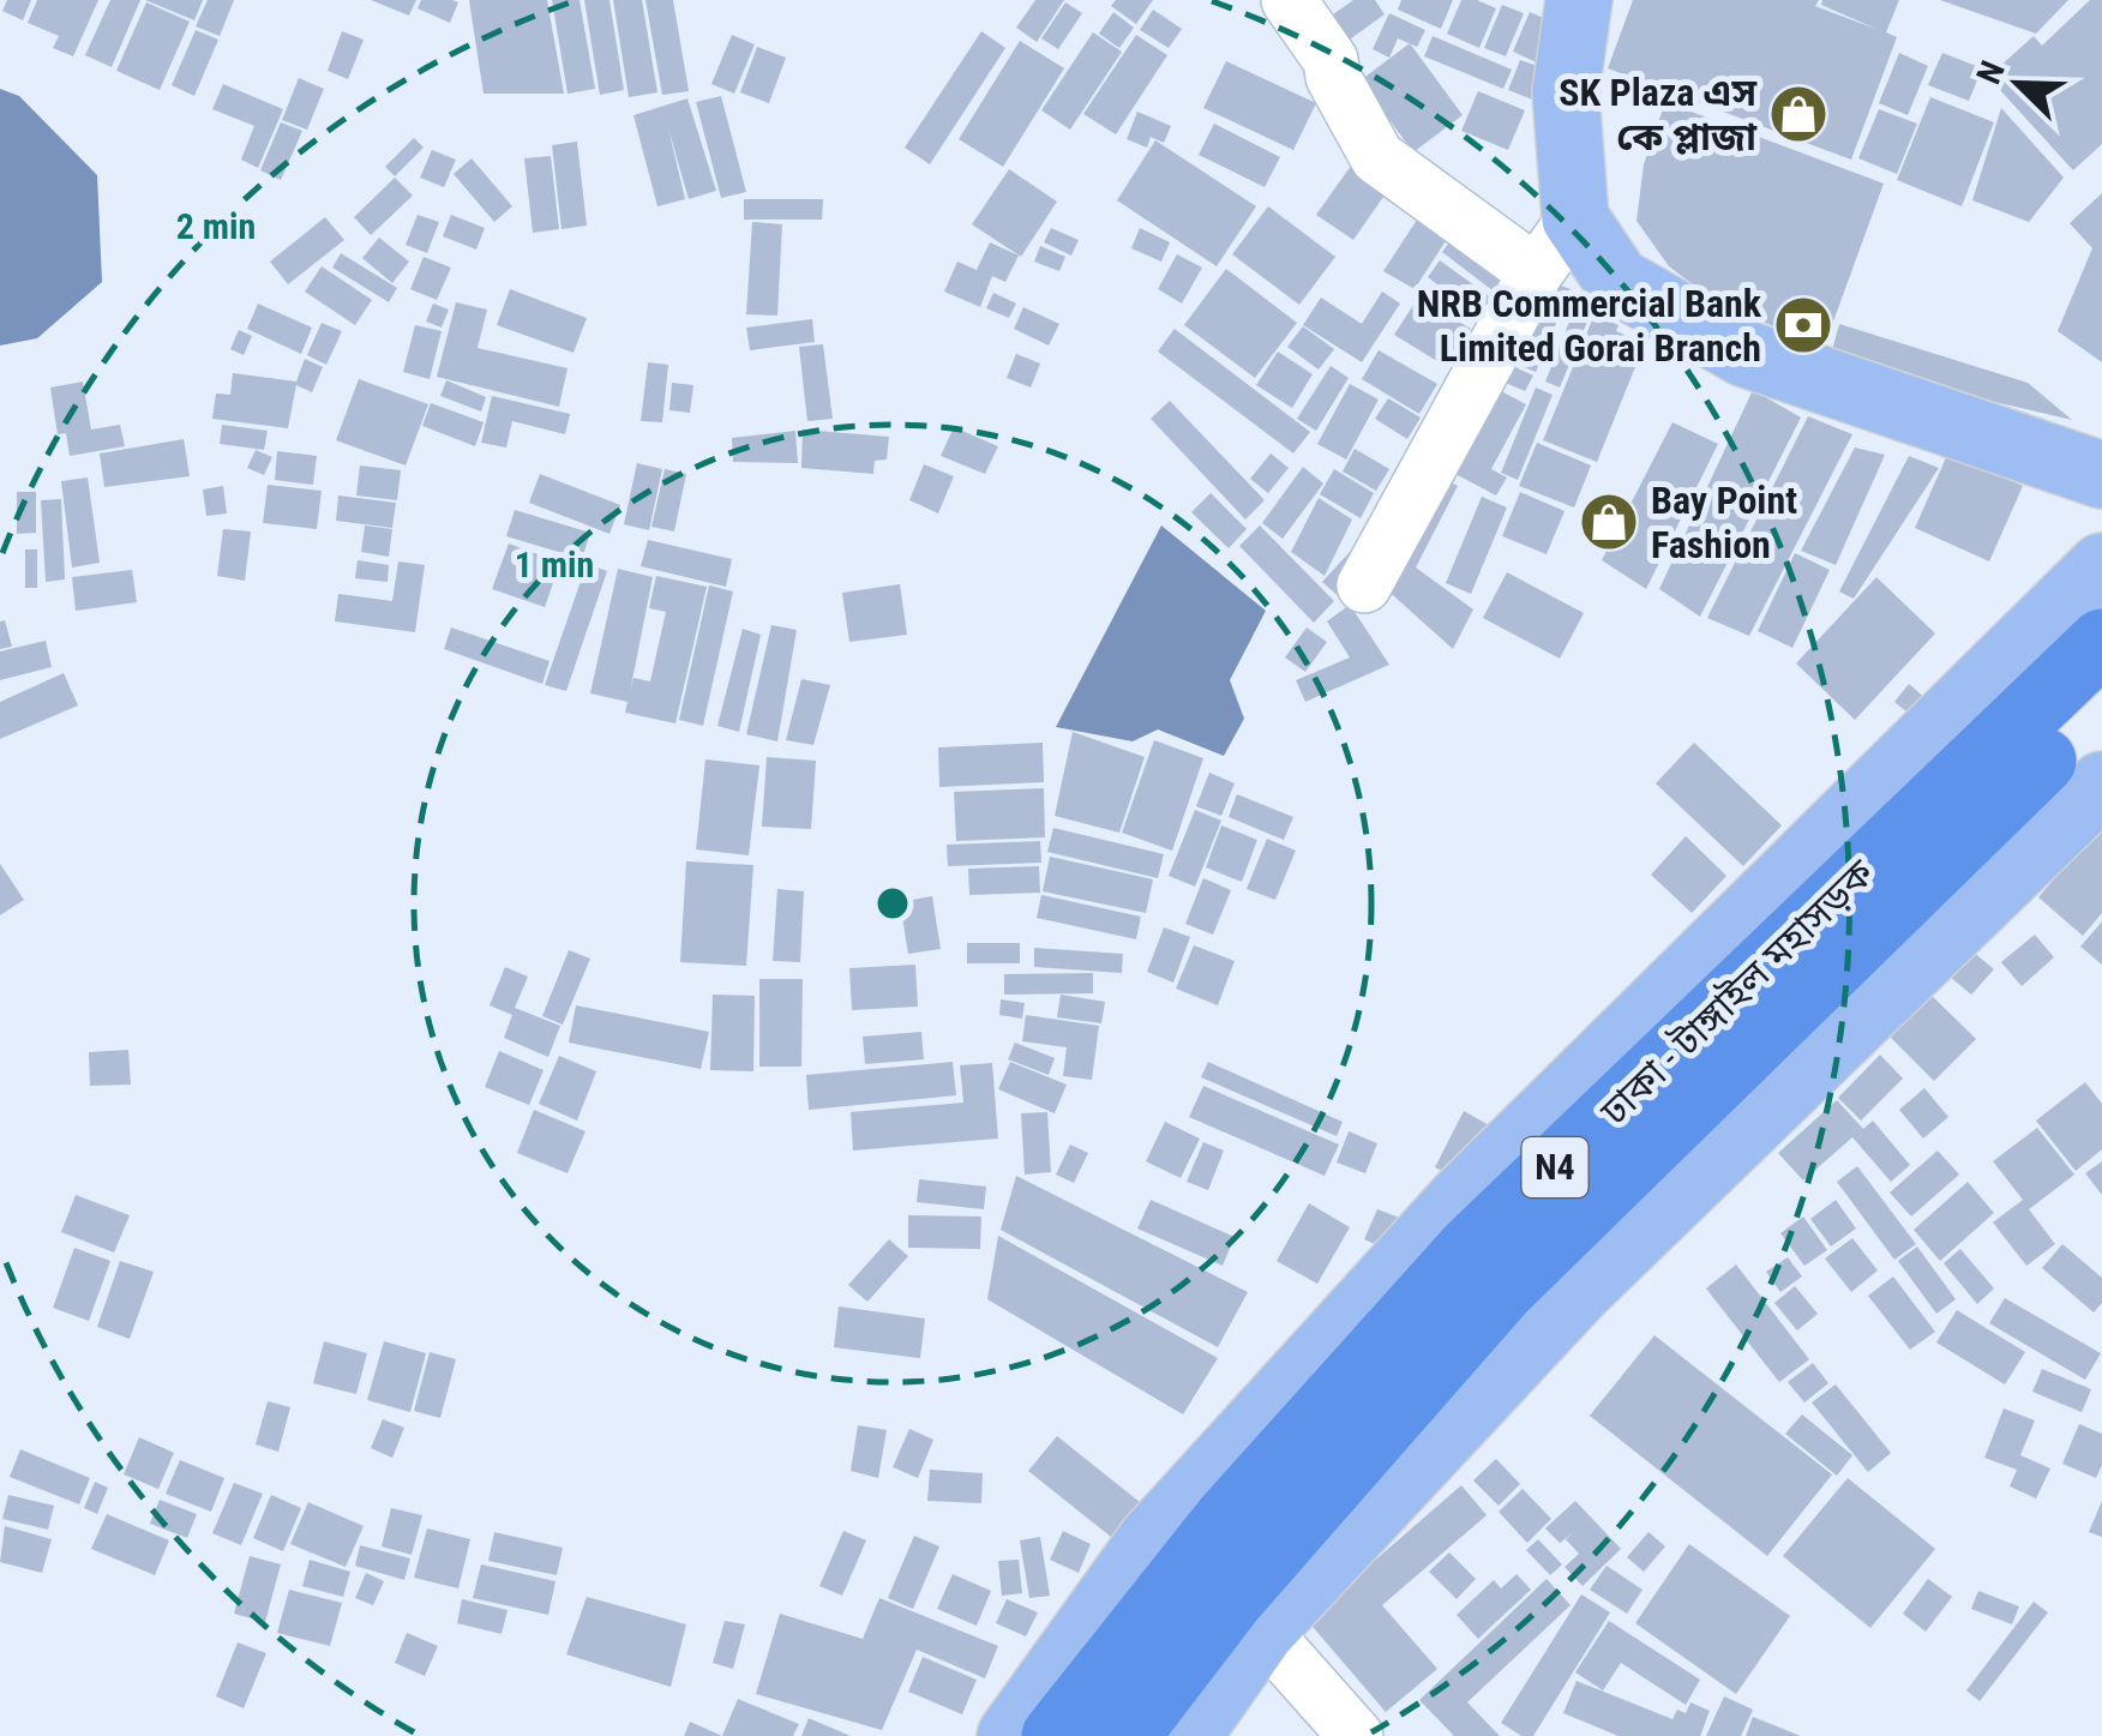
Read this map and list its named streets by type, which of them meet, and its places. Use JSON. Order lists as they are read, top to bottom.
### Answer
{
  "streets": {
    "highway": ["ঢাকা - টাঙ্গাইল মহাসড়ক", "N4"]
  },
  "places": {
    "shop": ["SK Plaza এস কে প্লাজা", "Bay Point Fashion"],
    "bank": ["NRB Commercial Bank Limited Gorai Branch"]
  },
  "north": "top left",
  "rings": ["2 min", "1 min"]
}
